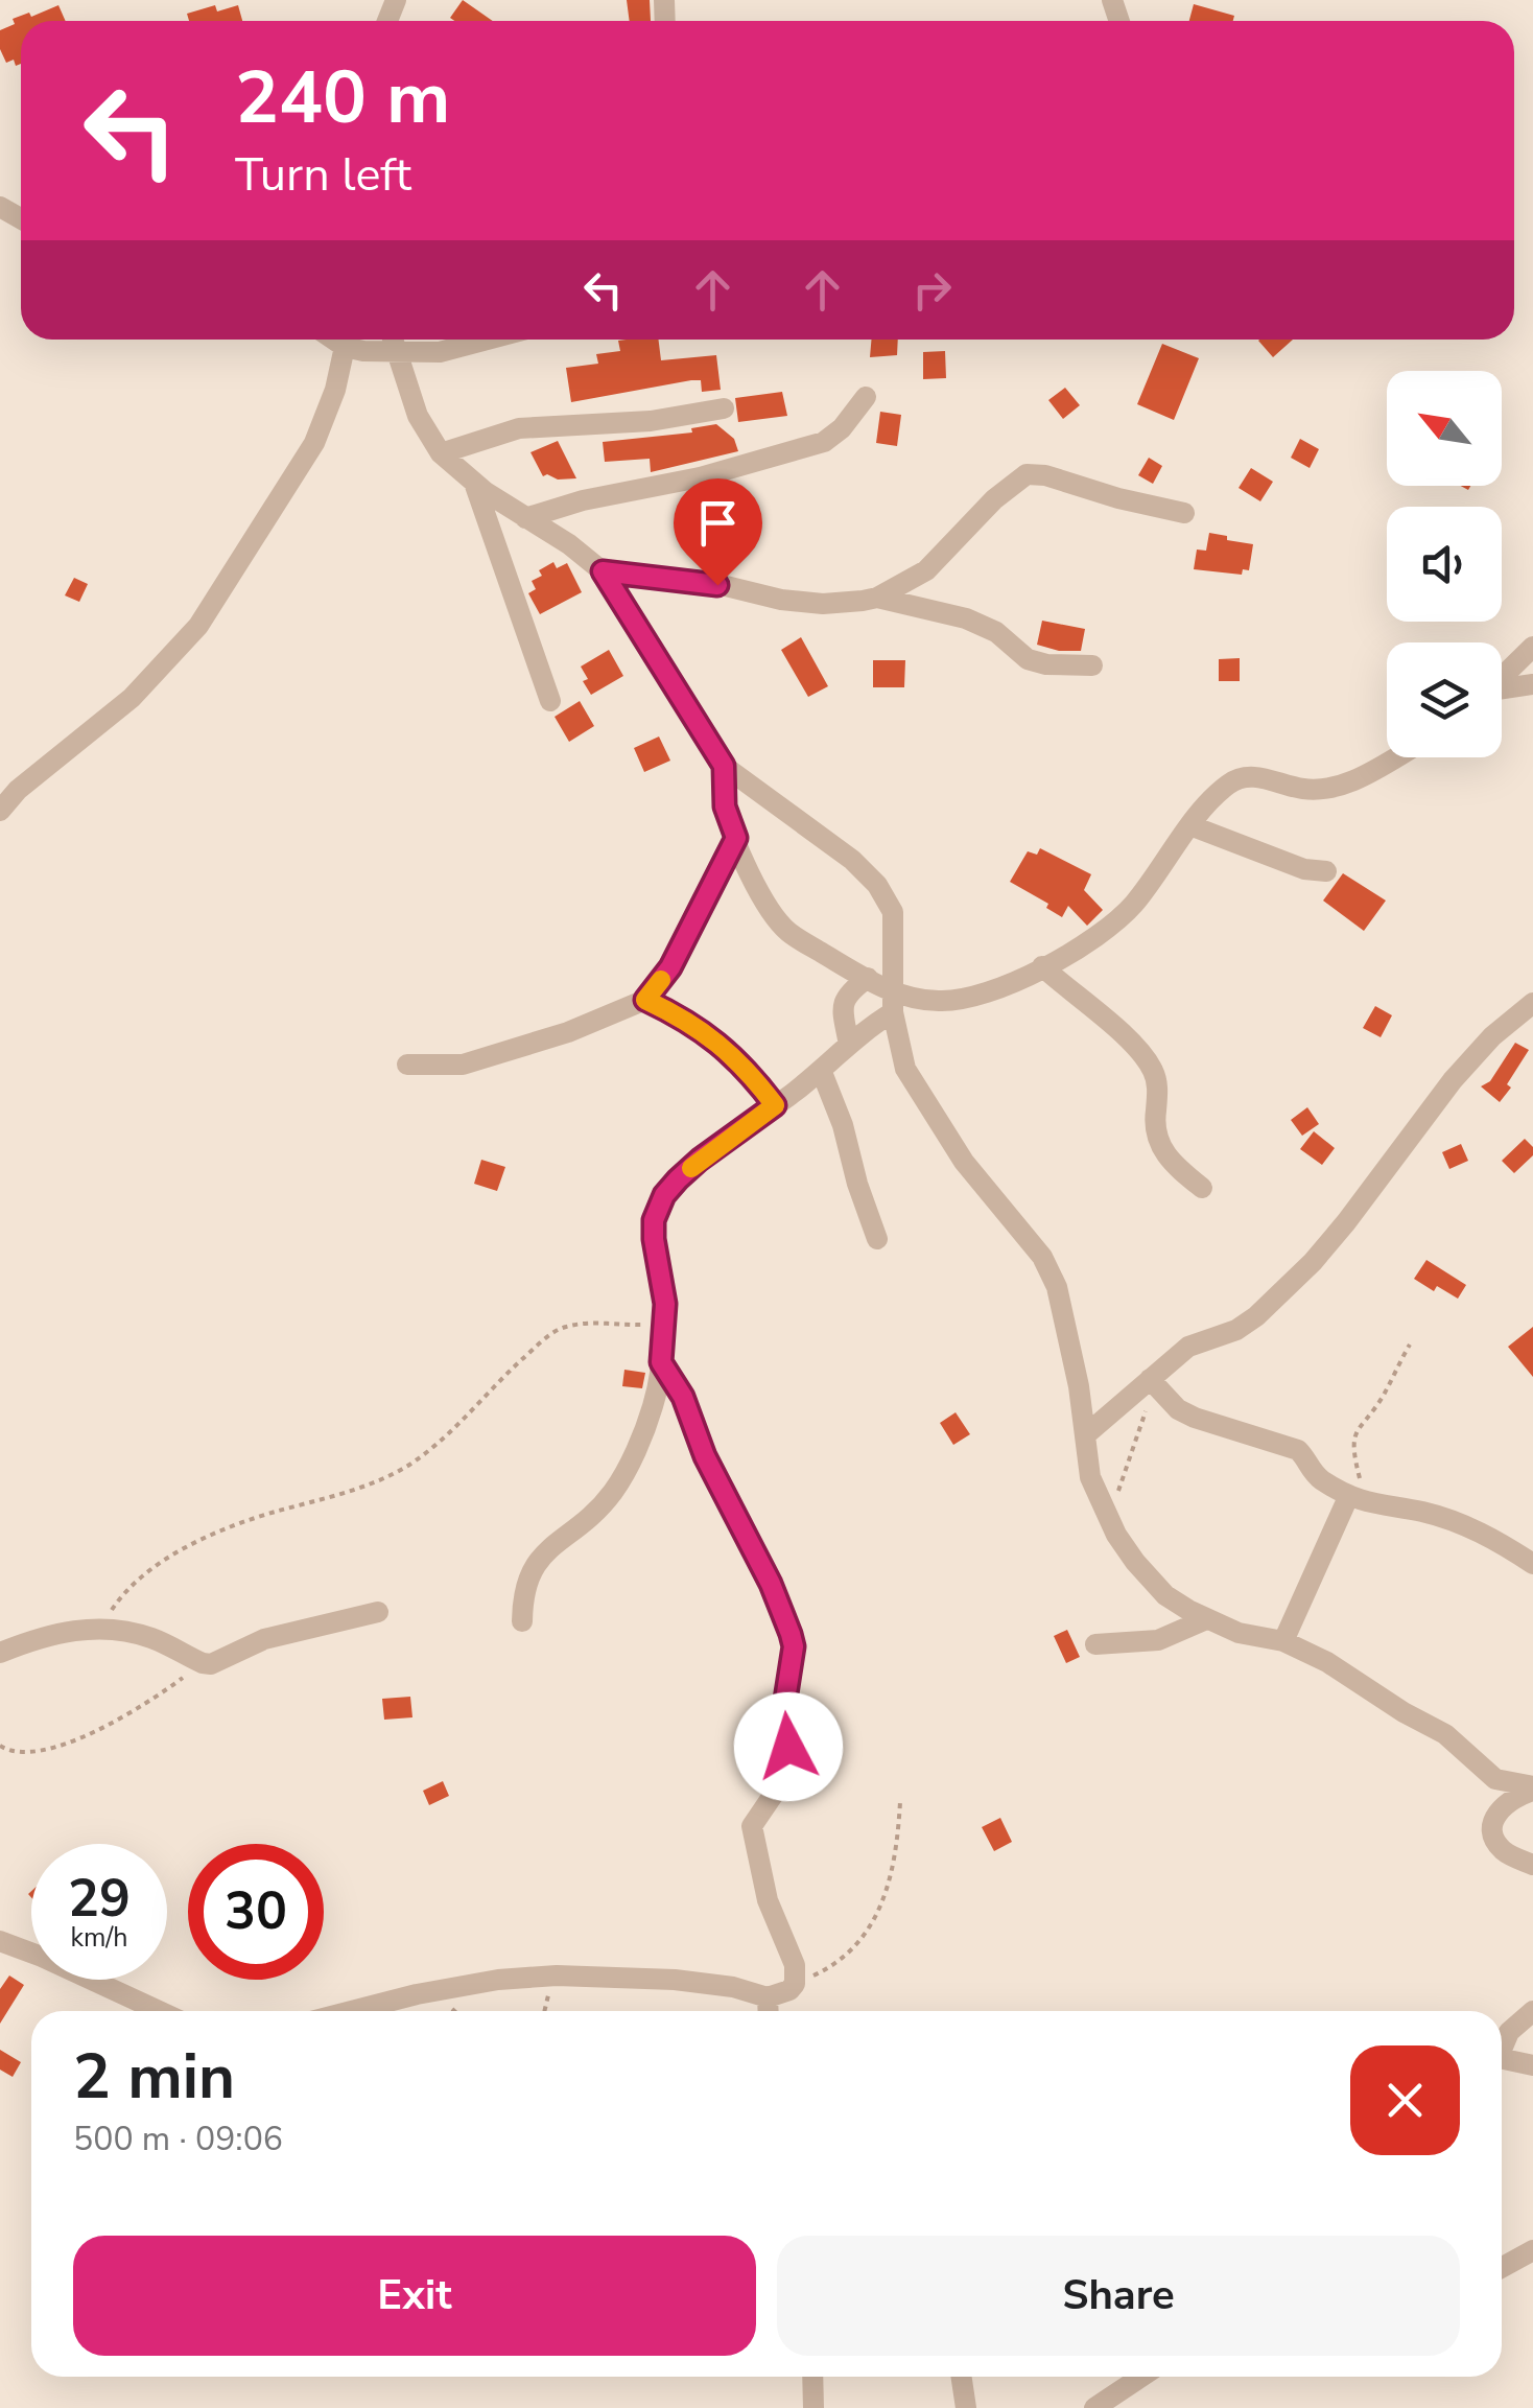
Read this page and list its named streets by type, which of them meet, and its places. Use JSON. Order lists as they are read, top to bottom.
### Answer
{
  "north": "top left",
  "page": {
    "turn": ["240 m", "Turn left"],
    "speed": "29 km/h",
    "limit": "30",
    "heading": ["2 min", "500 m · 09:06"],
    "buttons": ["Exit", "Share"]
  }
}
